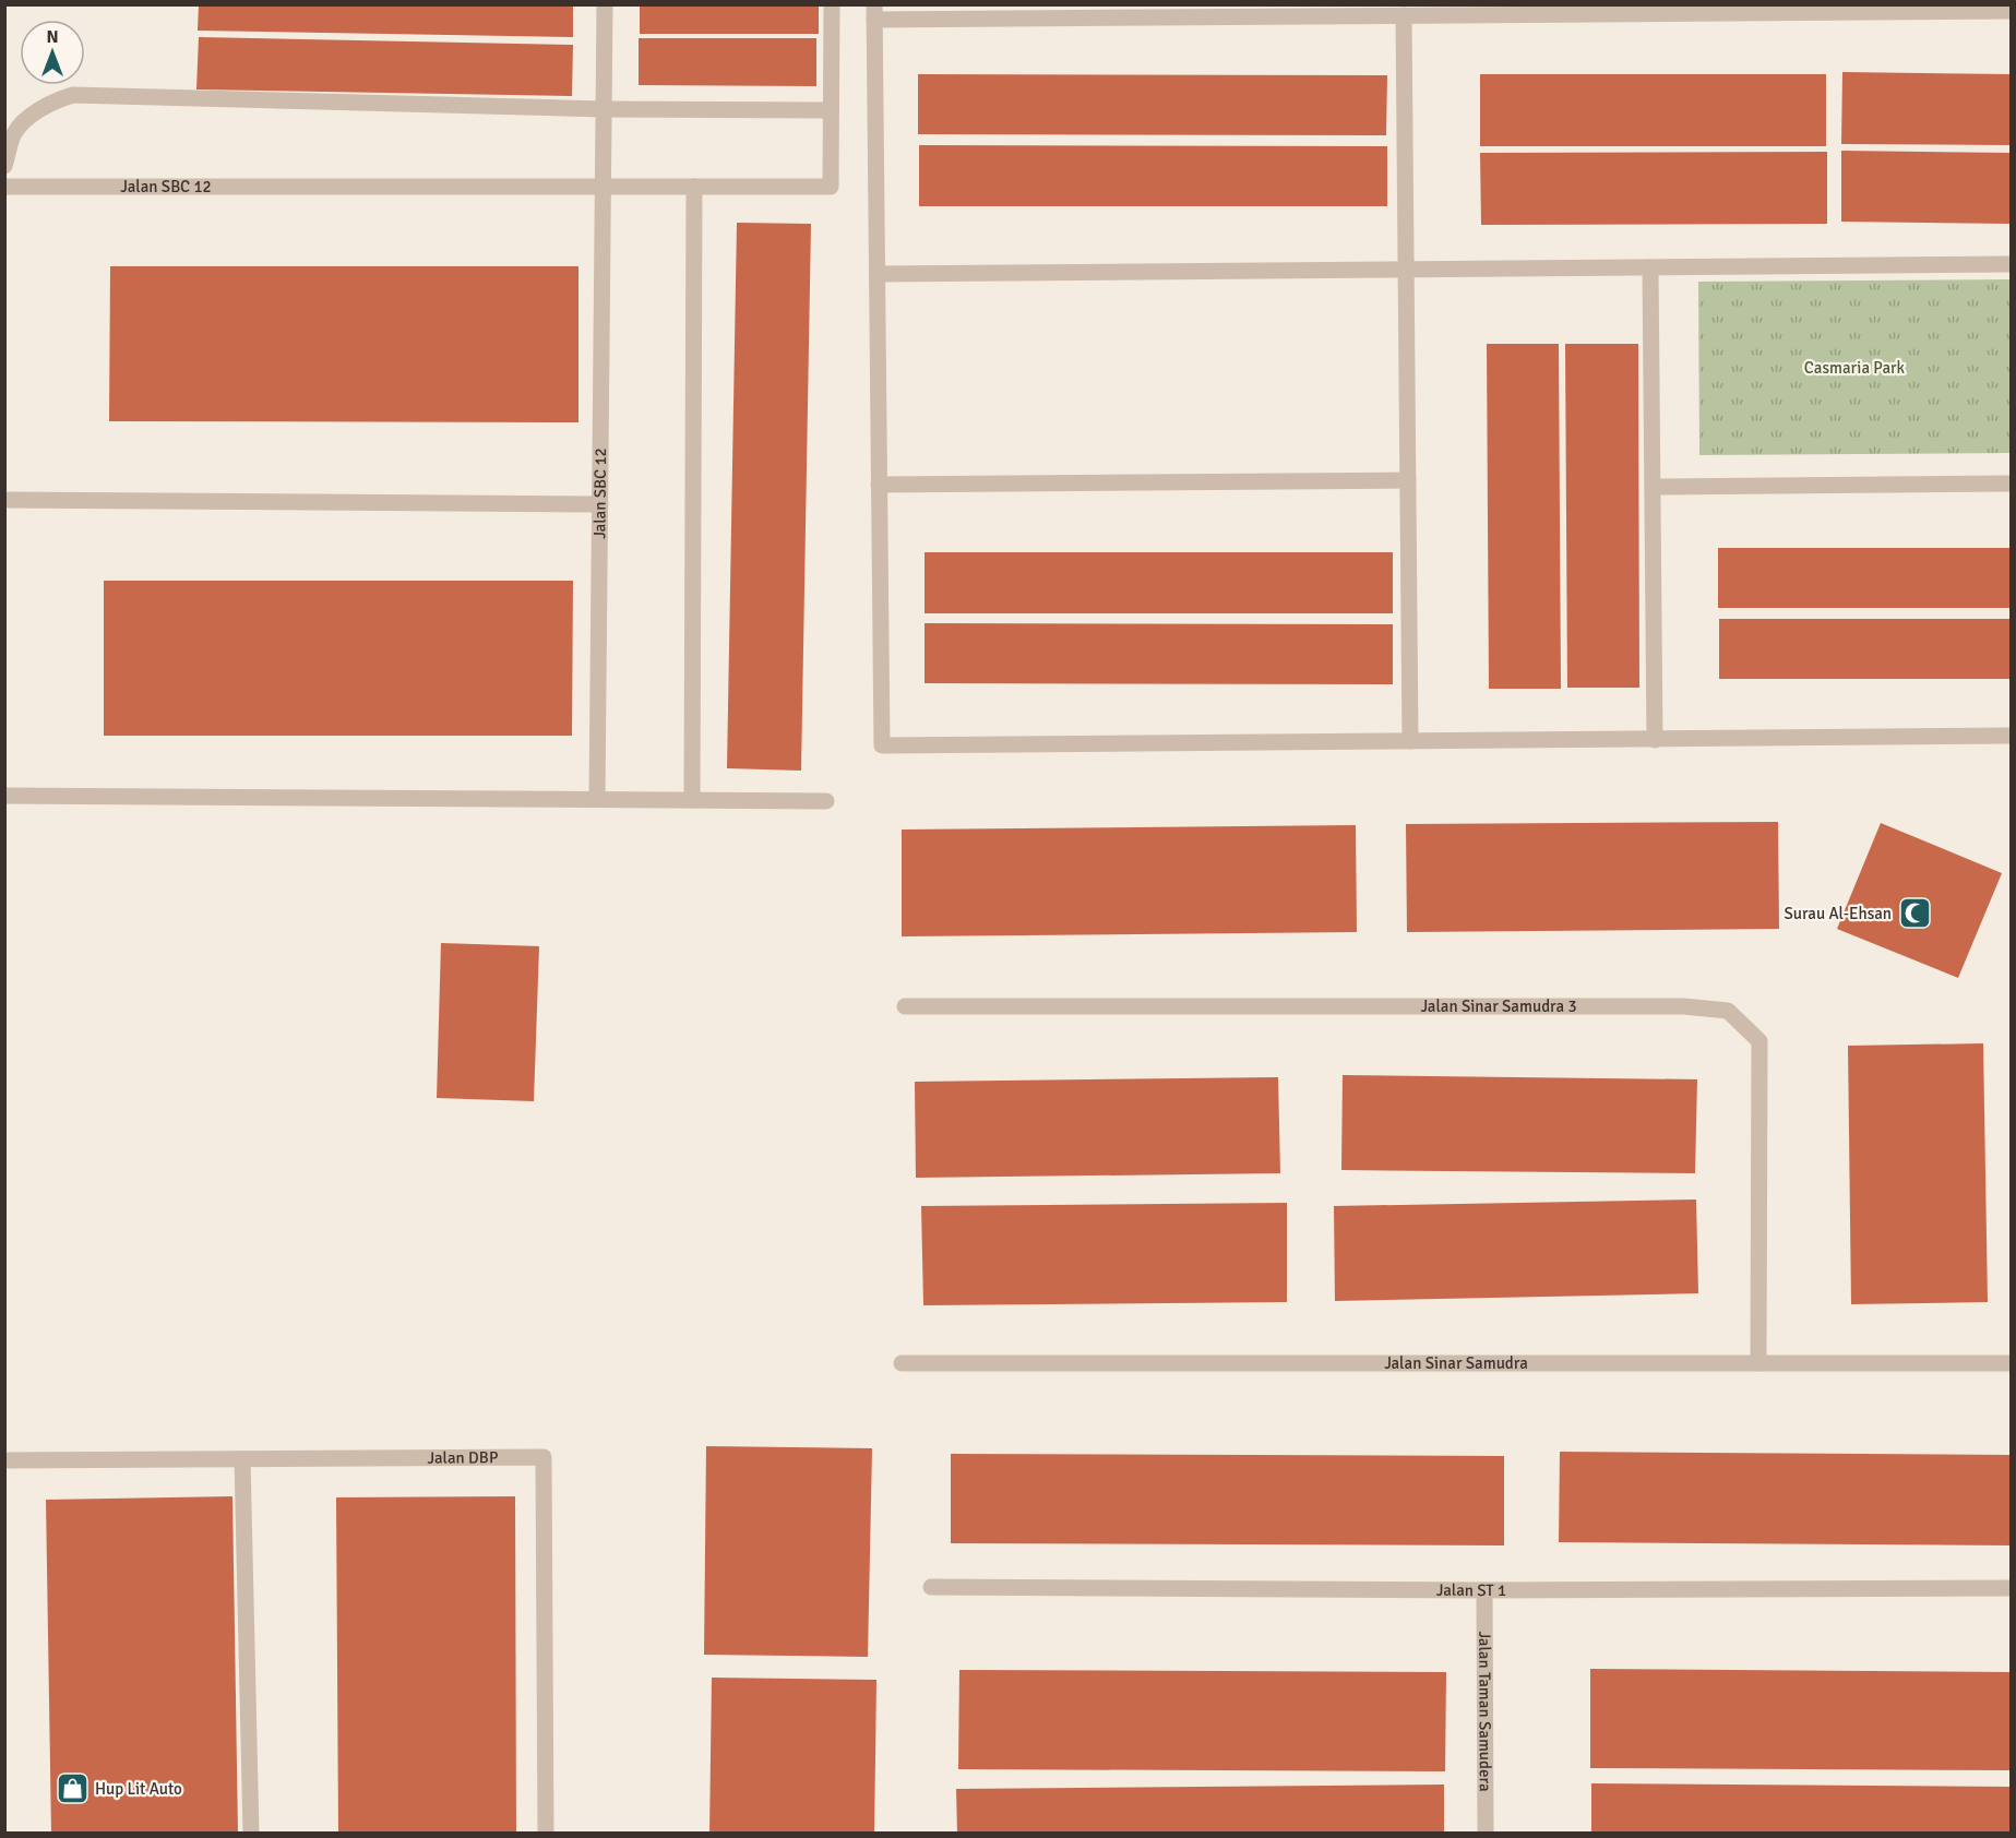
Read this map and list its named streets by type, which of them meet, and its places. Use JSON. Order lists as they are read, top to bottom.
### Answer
{
  "streets": {
    "street": [
      "Jalan SBC 12",
      "Jalan Sinar Samudra 3",
      "Jalan Sinar Samudra",
      "Jalan DBP",
      "Jalan ST 1",
      "Jalan Taman Samudera"
    ]
  },
  "crossings": [
    ["Jalan Sinar Samudra 3", "Jalan Sinar Samudra"],
    ["Jalan ST 1", "Jalan Taman Samudera"]
  ],
  "parks": ["Casmaria Park"],
  "places": {
    "mosque": ["Surau Al-Ehsan"],
    "shop": ["Hup Lit Auto"]
  },
  "north": "top"
}
